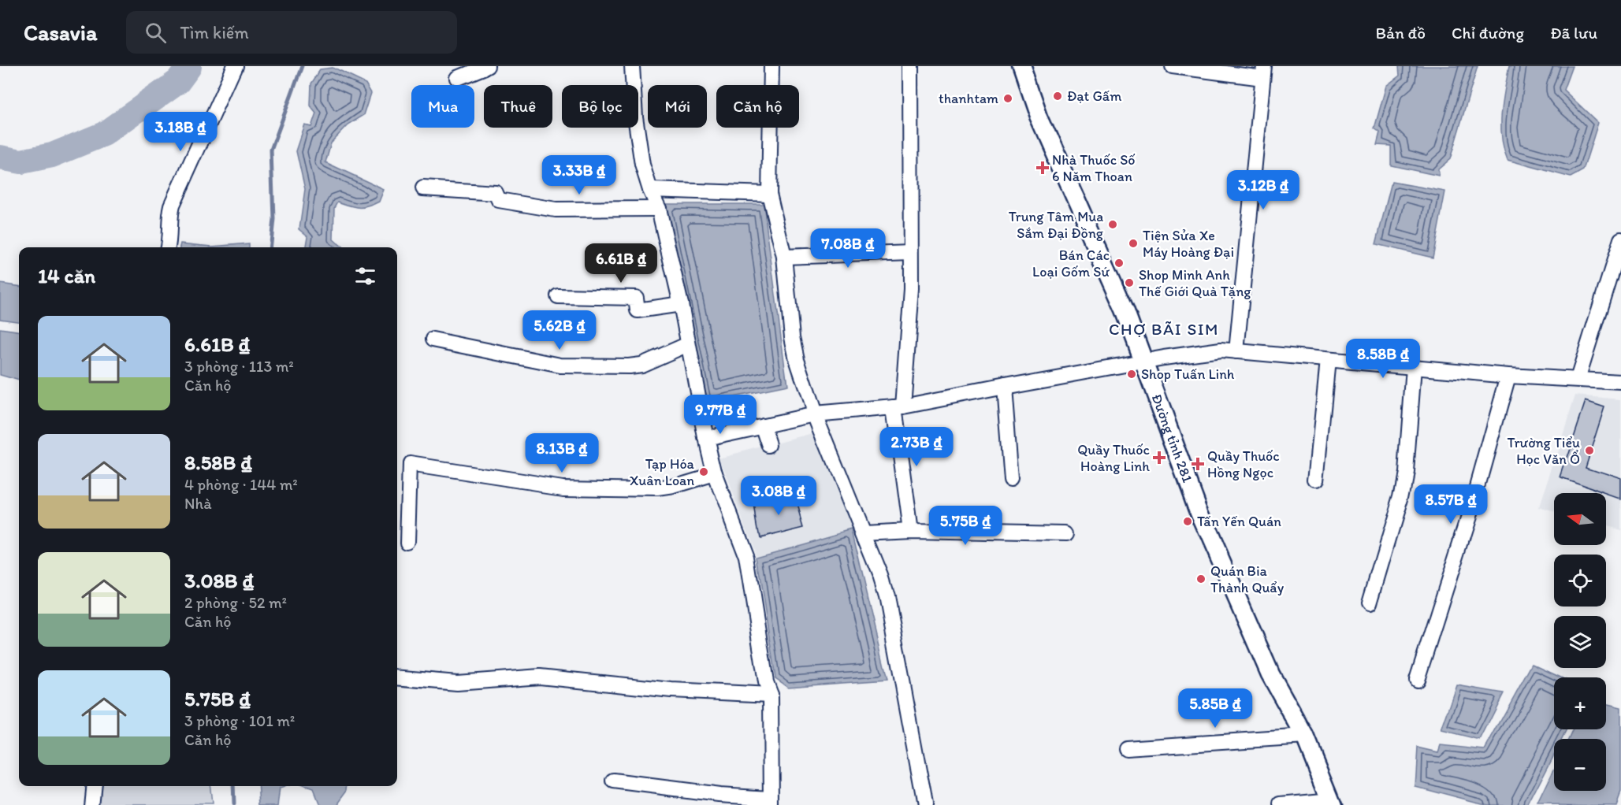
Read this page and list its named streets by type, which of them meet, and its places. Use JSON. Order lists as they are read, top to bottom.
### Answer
{
  "streets": {
    "main road": ["Đường tỉnh 281"]
  },
  "districts": ["CHỢ BÃI SIM"],
  "places": {
    "other": [
      "Đạt Gấm",
      "thanhtam",
      "Trung Tâm Mua Sắm Đại Đồng",
      "Tiện Sửa Xe Máy Hoàng Đại",
      "Bán Các Loại Gốm Sứ",
      "Shop Minh Anh Thế Giới Quà Tặng",
      "Shop Tuấn Linh",
      "Trường Tiểu Học Văn Ổ",
      "Tạp Hóa Xuân Loan",
      "Tấn Yến Quán",
      "Quán Bia Thành Quẩy"
    ],
    "health": ["Nhà Thuốc Số 6 Năm Thoan", "Quầy Thuốc Hoàng Linh", "Quầy Thuốc Hồng Ngọc"]
  },
  "north": "left",
  "page": {
    "header": "Casavia",
    "search": "Tìm kiếm",
    "nav": ["Bản đồ", "Chỉ đường", "Đã lưu"],
    "chip": [
      "Mua",
      "Thuê",
      "Bộ lọc",
      "Mới",
      "Căn hộ"
    ],
    "price": [
      "3.18B ₫",
      "3.33B ₫",
      "3.12B ₫",
      "7.08B ₫",
      "6.61B ₫",
      "5.62B ₫",
      "8.58B ₫",
      "9.77B ₫",
      "2.73B ₫",
      "8.13B ₫",
      "3.08B ₫",
      "8.57B ₫",
      "5.75B ₫",
      "5.85B ₫"
    ],
    "heading": "14 căn",
    "list": [
      {
        "name": "6.61B ₫",
        "note": "3 phòng · 113 m² · Căn hộ"
      },
      {
        "name": "8.58B ₫",
        "note": "4 phòng · 144 m² · Nhà"
      },
      {
        "name": "3.08B ₫",
        "note": "2 phòng · 52 m² · Căn hộ"
      },
      {
        "name": "5.75B ₫",
        "note": "3 phòng · 101 m² · Căn hộ"
      }
    ],
    "map_buttons": ["+", "−"]
  }
}
